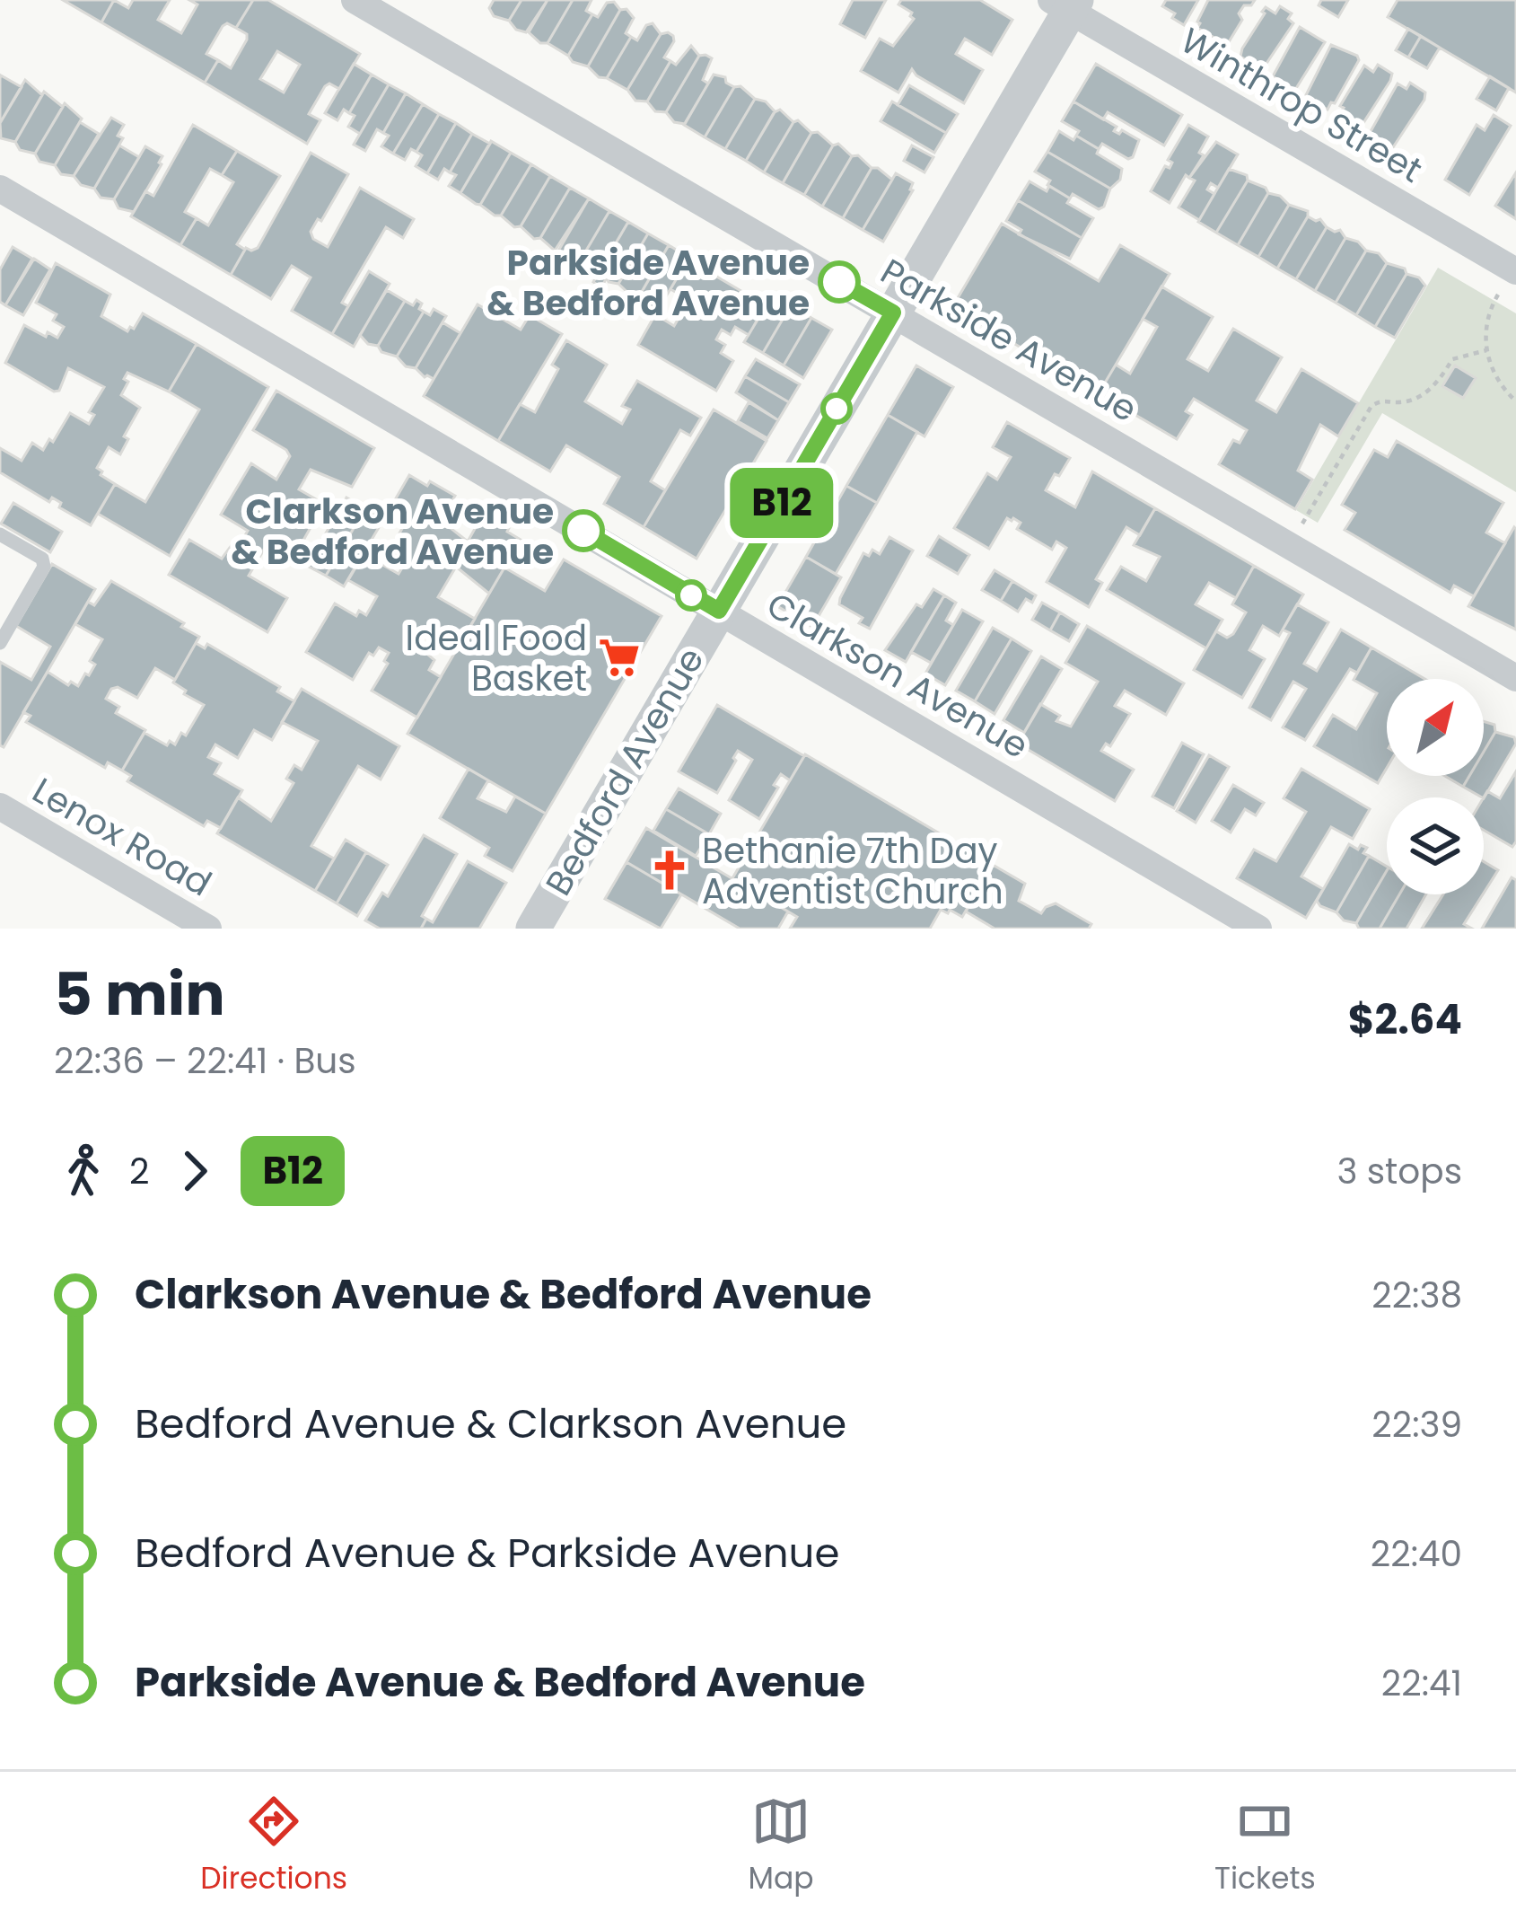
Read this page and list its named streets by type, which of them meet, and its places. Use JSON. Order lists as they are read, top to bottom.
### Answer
{
  "streets": {
    "street": [
      "Winthrop Street",
      "Parkside Avenue",
      "Clarkson Avenue",
      "Bedford Avenue",
      "Lenox Road"
    ]
  },
  "crossings": [
    ["Winthrop Street", "Bedford Avenue"],
    ["Parkside Avenue", "Bedford Avenue"],
    ["Clarkson Avenue", "Bedford Avenue"]
  ],
  "places": {
    "other": ["Parkside Avenue & Bedford Avenue", "Clarkson Avenue & Bedford Avenue"],
    "supermarket": ["Ideal Food Basket"],
    "church": ["Bethanie 7th Day Adventist Church"]
  },
  "lines": ["bus line B12"],
  "north": "top right",
  "page": {
    "on_map": "B12",
    "heading": ["5 min", "22:36 – 22:41 · Bus", "$2.64"],
    "legs": ["2", "B12", "3 stops"],
    "list": [
      {
        "name": "Clarkson Avenue & Bedford Avenue",
        "value": "22:38"
      },
      {
        "name": "Bedford Avenue & Clarkson Avenue",
        "value": "22:39"
      },
      {
        "name": "Bedford Avenue & Parkside Avenue",
        "value": "22:40"
      },
      {
        "name": "Parkside Avenue & Bedford Avenue",
        "value": "22:41"
      }
    ],
    "tabs": ["Directions", "Map", "Tickets"]
  }
}
